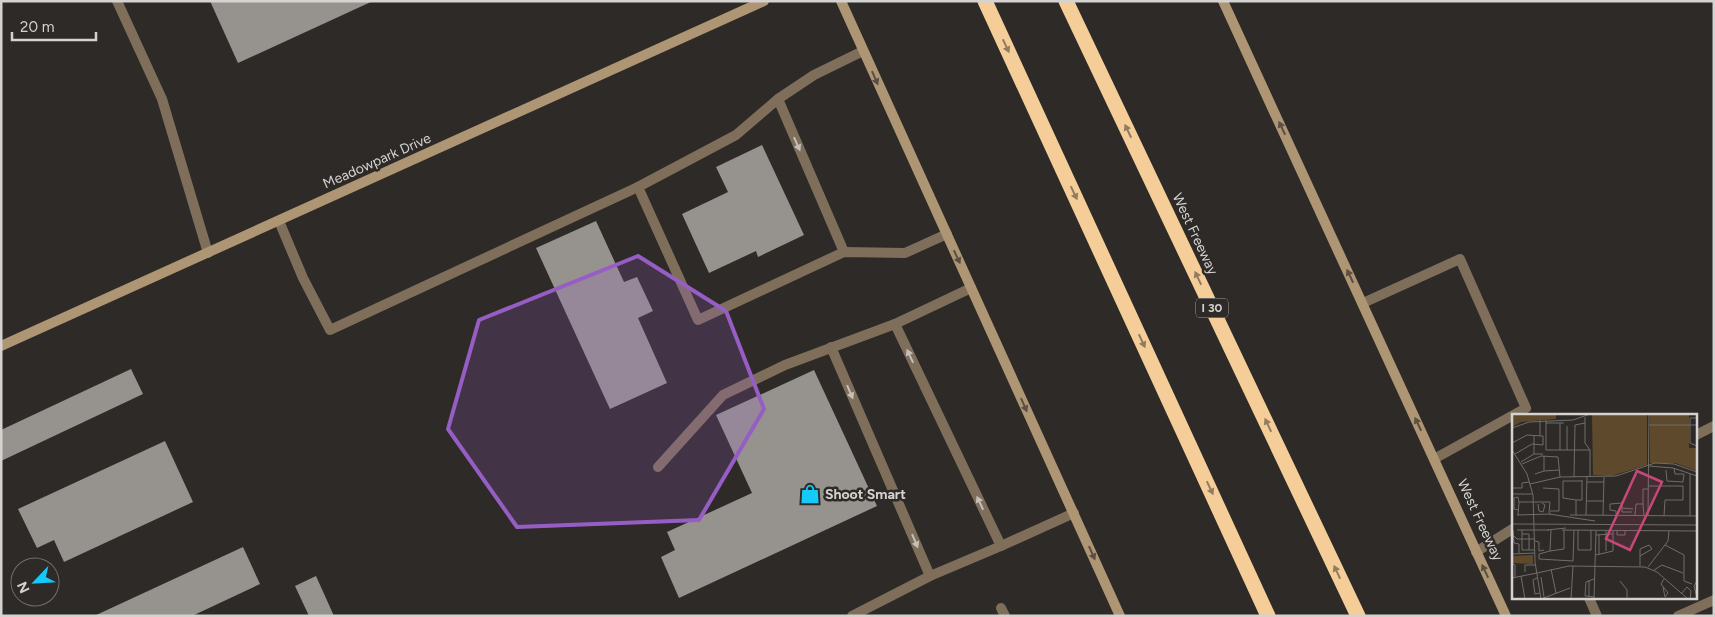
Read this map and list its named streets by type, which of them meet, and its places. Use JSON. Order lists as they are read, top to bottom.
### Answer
{
  "streets": {
    "highway": ["West Freeway", "I 30"],
    "main road": ["Meadowpark Drive"]
  },
  "places": {
    "shop": ["Shoot Smart"]
  },
  "scale_bar": "20 m",
  "north": "bottom left"
}
